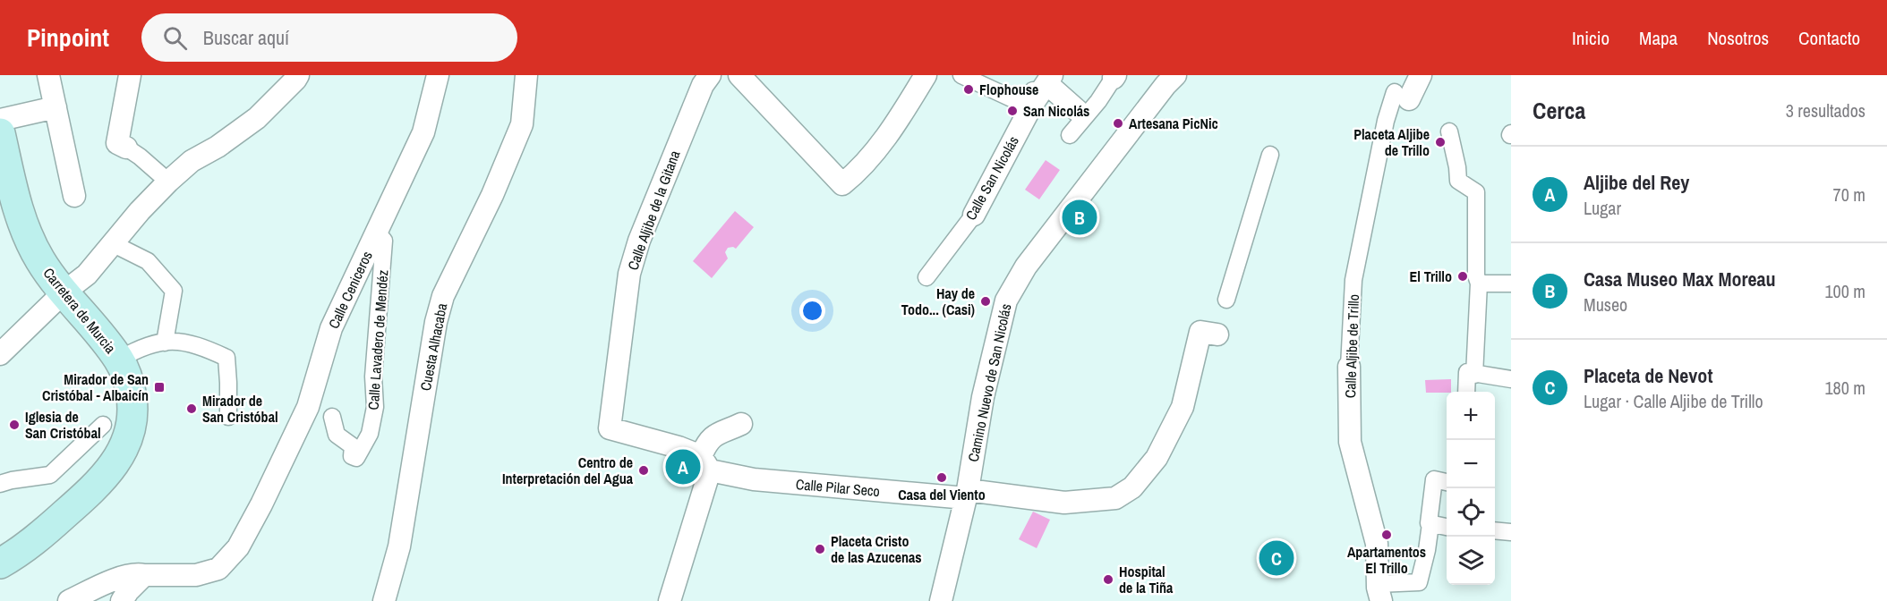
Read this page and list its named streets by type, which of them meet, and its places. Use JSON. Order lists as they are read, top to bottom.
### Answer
{
  "streets": {
    "main road": ["Carretera de Murcia"],
    "street": [
      "Calle San Nicolás",
      "Calle Aljibe de la Gitana",
      "Calle Ceniceros",
      "Calle Lavadero de Mendéz",
      "Calle Aljibe de Trillo",
      "Cuesta Alhacaba",
      "Camino Nuevo de San Nicolás",
      "Calle Pilar Seco"
    ]
  },
  "crossings": [
    ["Calle Aljibe de la Gitana", "Calle Pilar Seco"],
    ["Calle Ceniceros", "Calle Lavadero de Mendéz"],
    ["Camino Nuevo de San Nicolás", "Calle Pilar Seco"]
  ],
  "places": {
    "other": [
      "Flophouse",
      "San Nicolás",
      "Artesana PicNic",
      "Placeta Aljibe de Trillo",
      "El Trillo",
      "Hay de Todo... (Casi)",
      "Mirador de San Cristóbal",
      "Iglesia de San Cristóbal",
      "Centro de Interpretación del Agua",
      "Casa del Viento",
      "Apartamentos El Trillo",
      "Placeta Cristo de las Azucenas",
      "Hospital de la Tiña"
    ],
    "transit": ["Mirador de San Cristóbal - Albaicín"]
  },
  "page": {
    "header": "Pinpoint",
    "search": "Buscar aquí",
    "nav": [
      "Inicio",
      "Mapa",
      "Nosotros",
      "Contacto"
    ],
    "heading": ["Cerca", "3 resultados"],
    "list": [
      {
        "mark": "A",
        "name": "Aljibe del Rey",
        "note": "Lugar",
        "value": "70 m"
      },
      {
        "mark": "B",
        "name": "Casa Museo Max Moreau",
        "note": "Museo",
        "value": "100 m"
      },
      {
        "mark": "C",
        "name": "Placeta de Nevot",
        "note": "Lugar · Calle Aljibe de Trillo",
        "value": "180 m"
      }
    ],
    "pins": ["B", "A", "C"],
    "map_buttons": ["+", "−"]
  }
}
